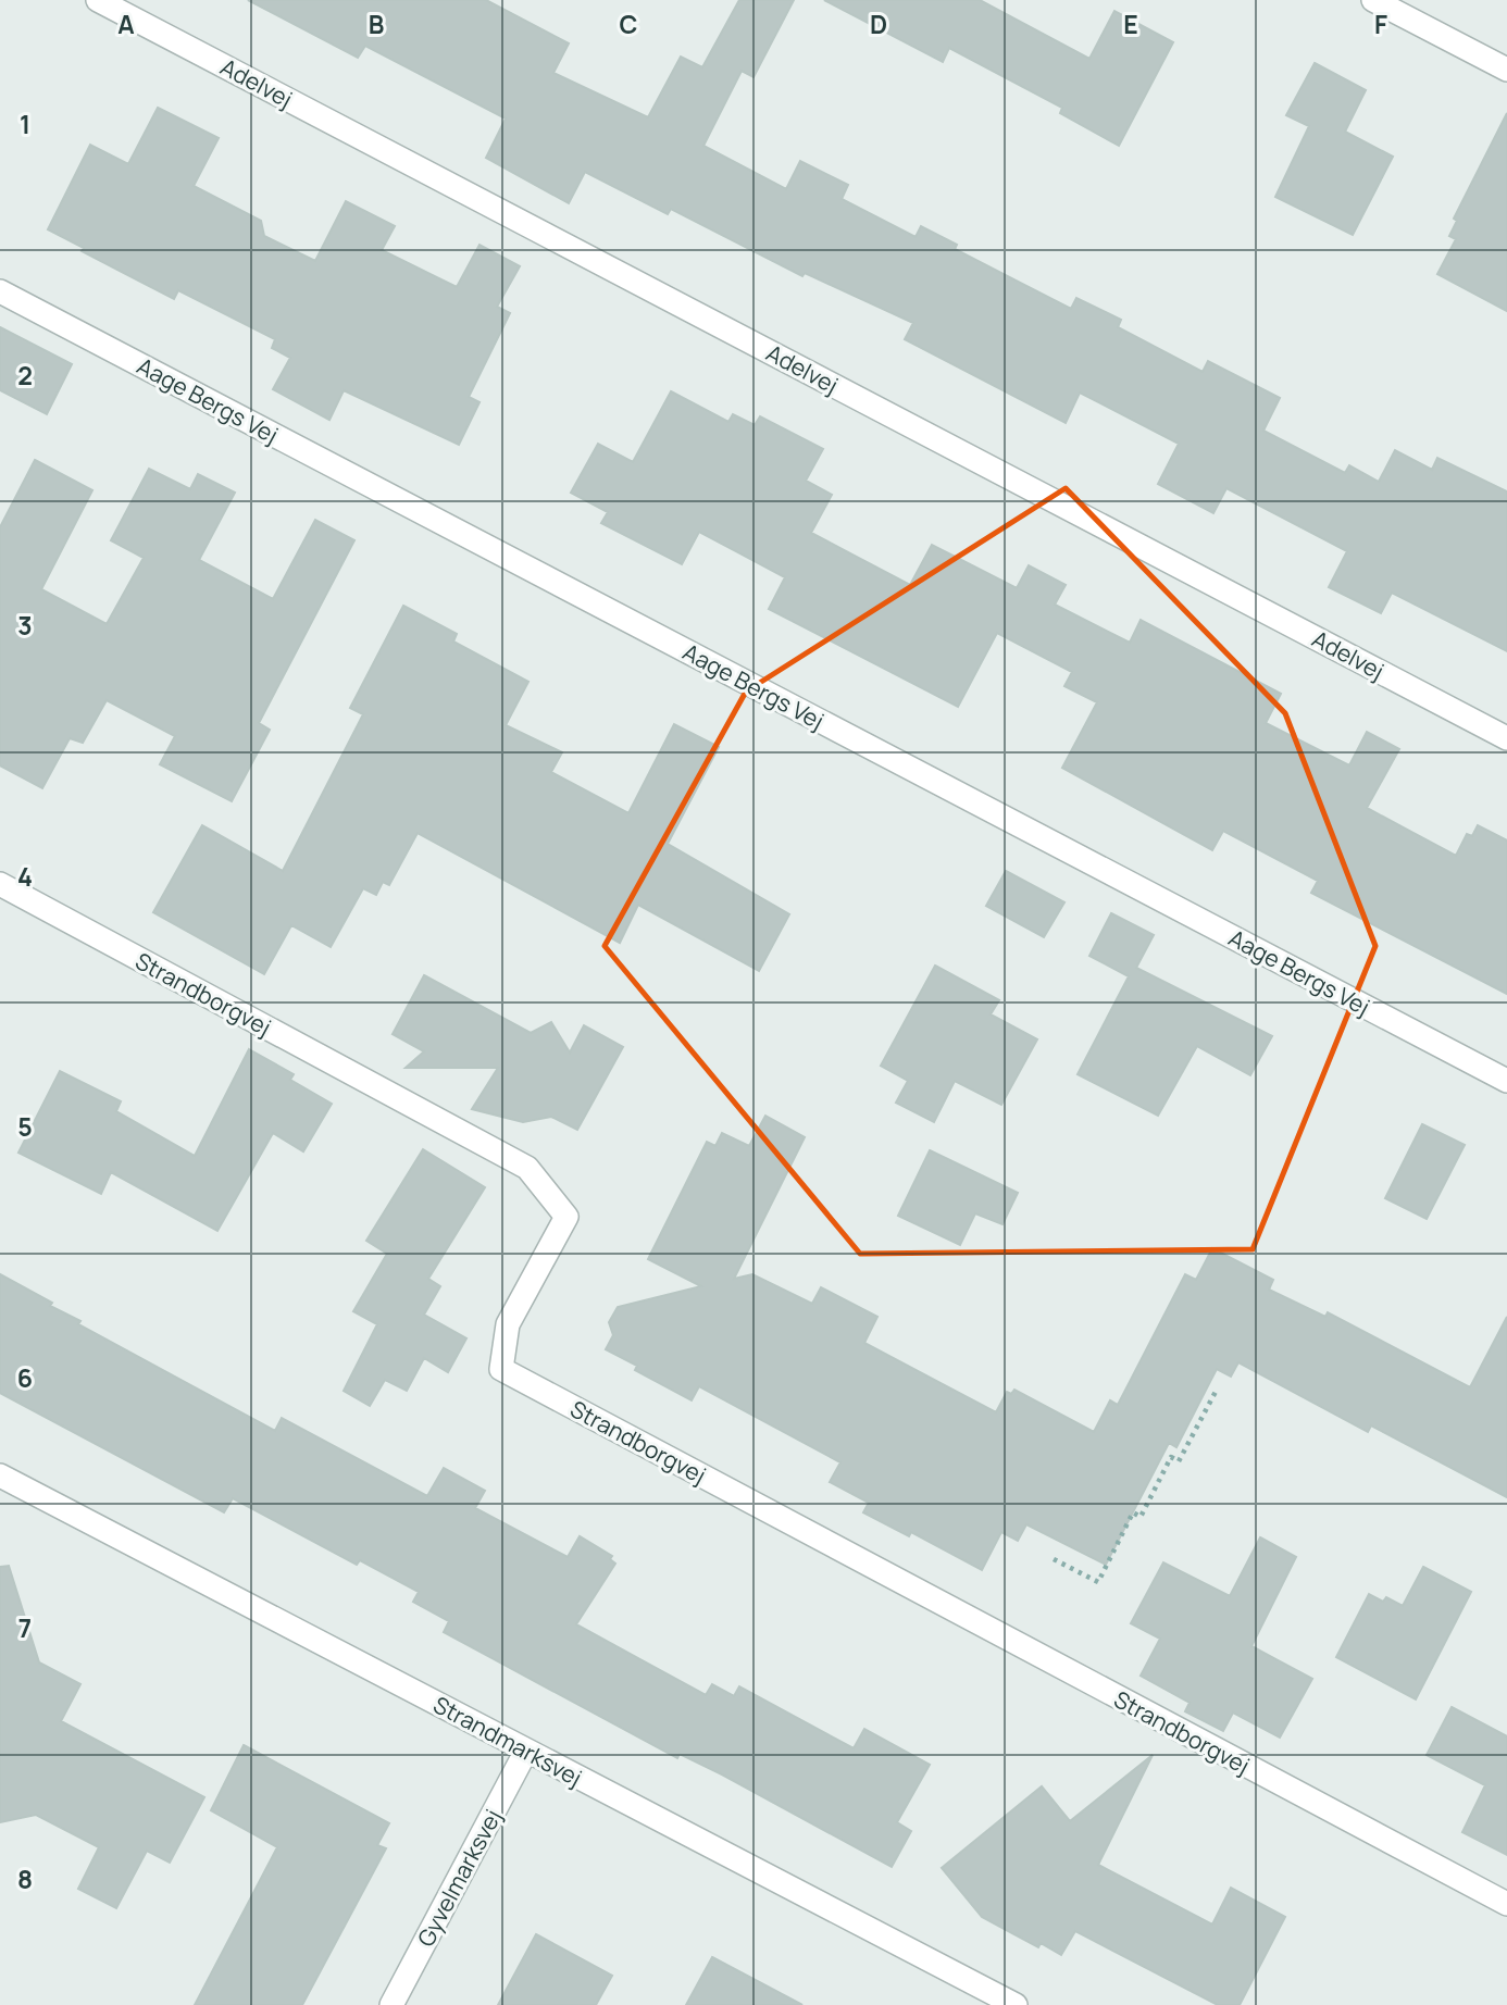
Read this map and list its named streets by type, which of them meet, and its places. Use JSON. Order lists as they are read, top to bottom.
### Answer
{
  "streets": {
    "street": [
      "Adelvej",
      "Aage Bergs Vej",
      "Strandborgvej",
      "Strandmarksvej",
      "Gyvelmarksvej"
    ]
  },
  "crossings": [
    ["Strandmarksvej", "Gyvelmarksvej"]
  ],
  "grid": {
    "columns": [
      "A",
      "B",
      "C",
      "D",
      "E",
      "F"
    ],
    "rows": [
      "1",
      "2",
      "3",
      "4",
      "5",
      "6",
      "7",
      "8"
    ]
  }
}
